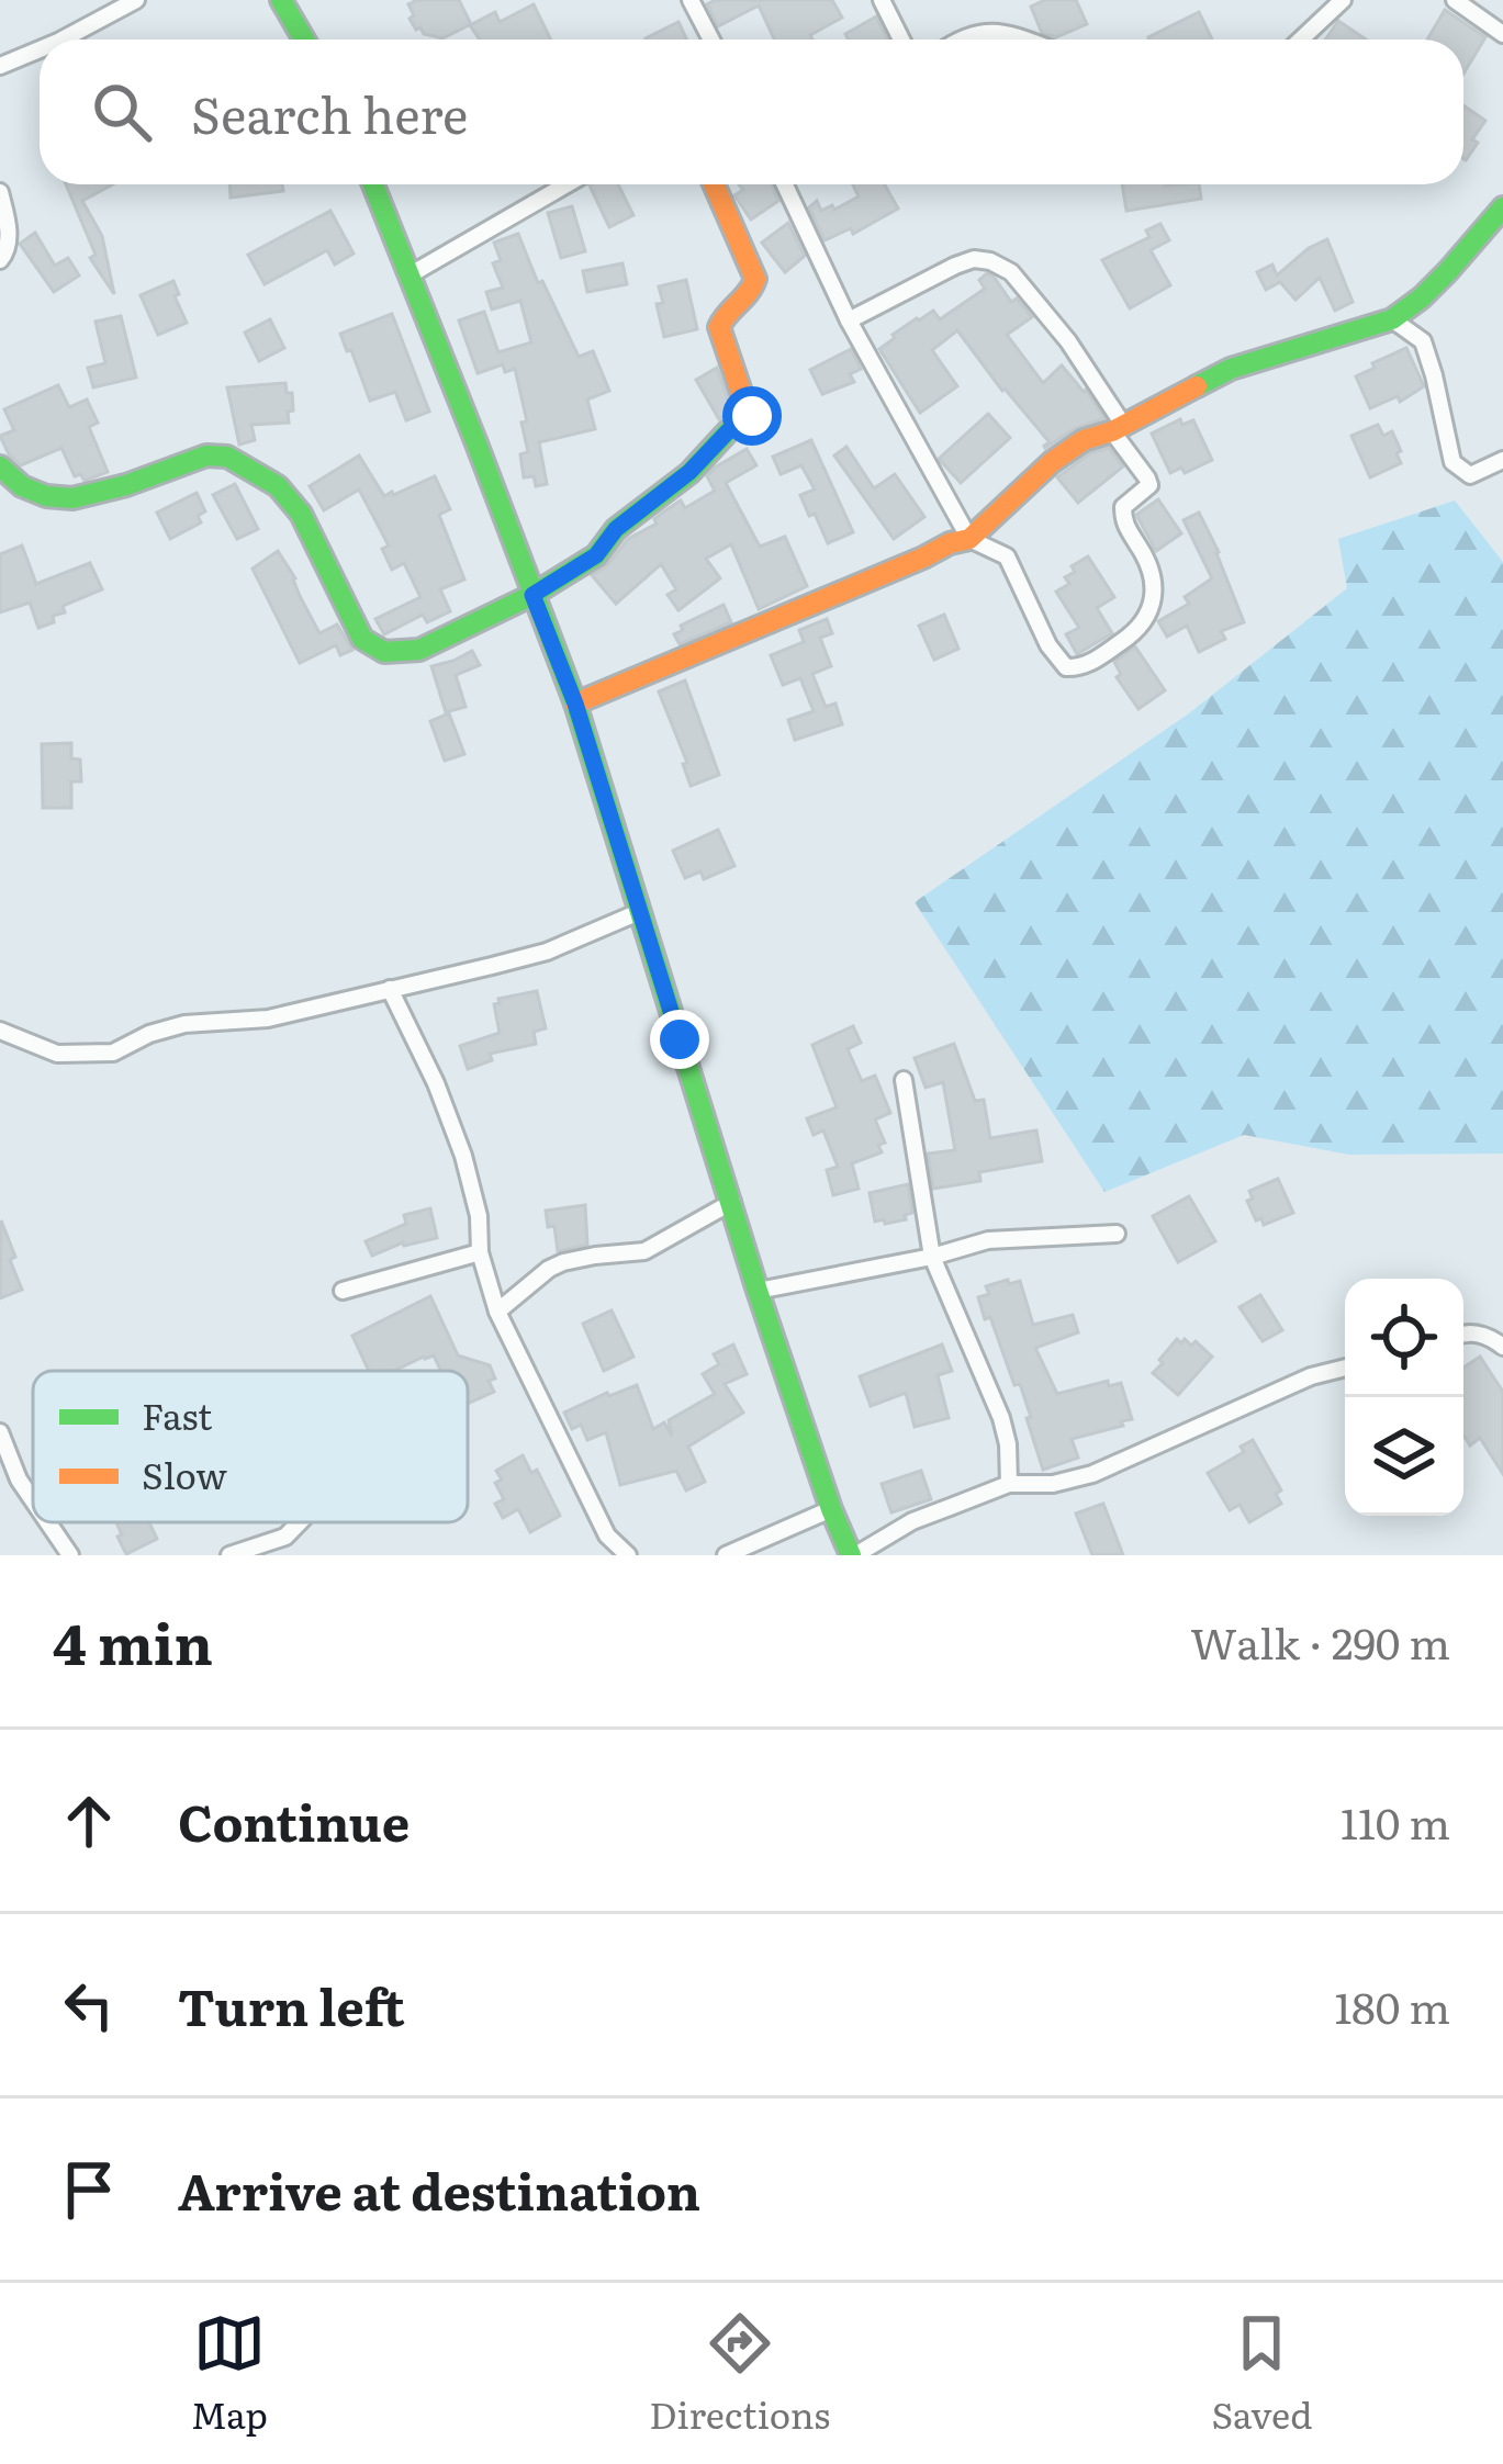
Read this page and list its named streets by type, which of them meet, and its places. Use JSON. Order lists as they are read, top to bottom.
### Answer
{
  "legend": ["Fast", "Slow"],
  "page": {
    "search": "Search here",
    "heading": ["4 min", "Walk · 290 m"],
    "list": [
      ["Continue", "110 m"],
      ["Turn left", "180 m"],
      "Arrive at destination"
    ],
    "nav": ["Map", "Directions", "Saved"]
  }
}
